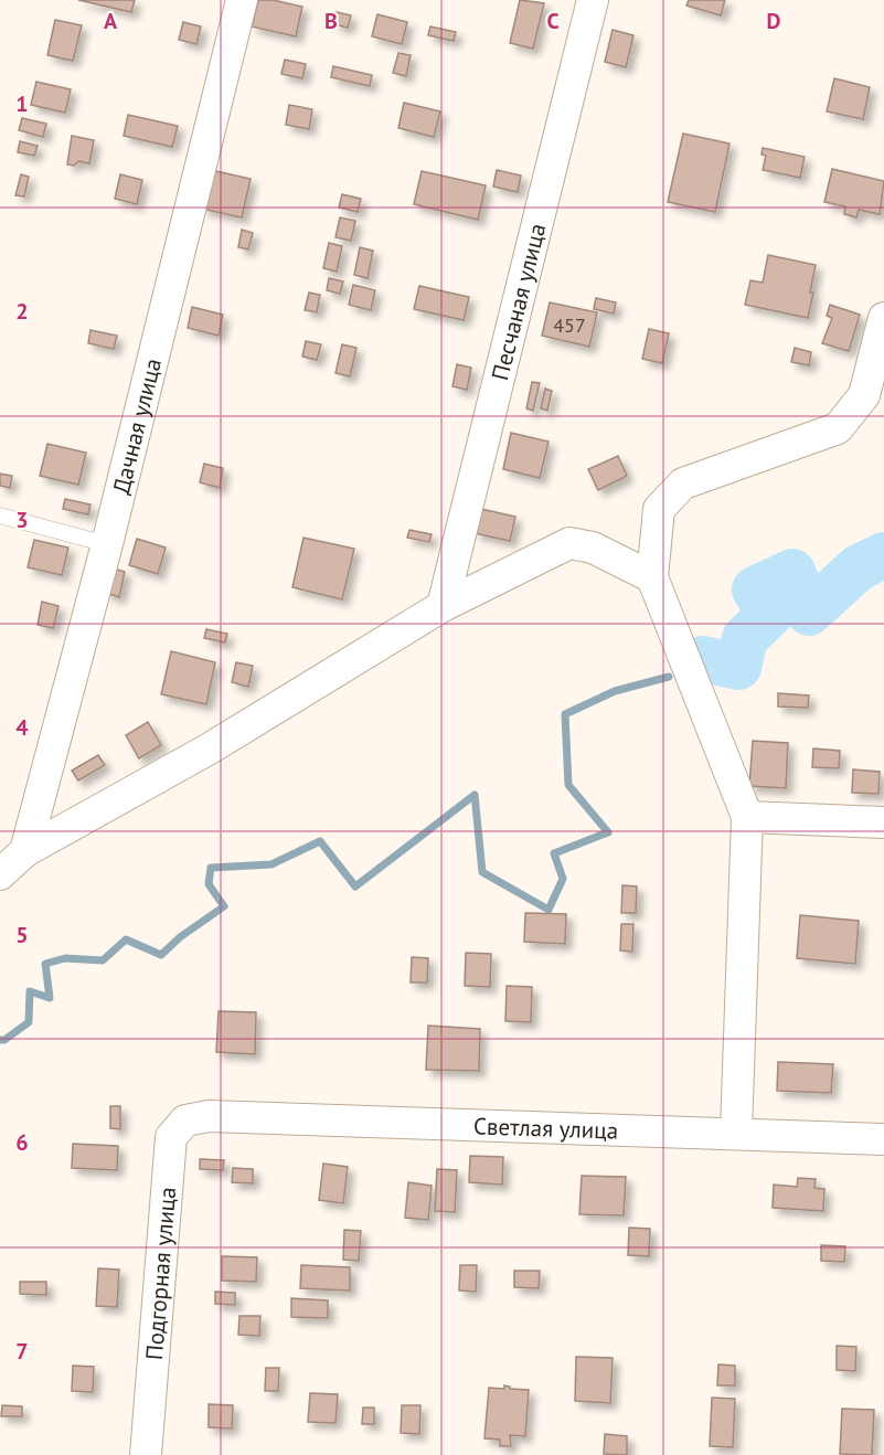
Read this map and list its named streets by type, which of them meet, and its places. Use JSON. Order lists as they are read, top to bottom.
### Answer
{
  "streets": {
    "street": [
      "Песчаная улица",
      "Дачная улица",
      "Светлая улица",
      "Подгорная улица"
    ]
  },
  "crossings": [
    ["Светлая улица", "Подгорная улица"]
  ],
  "house_numbers": ["457"],
  "grid": {
    "columns": [
      "A",
      "B",
      "C",
      "D"
    ],
    "rows": [
      "1",
      "2",
      "3",
      "4",
      "5",
      "6",
      "7"
    ]
  }
}
